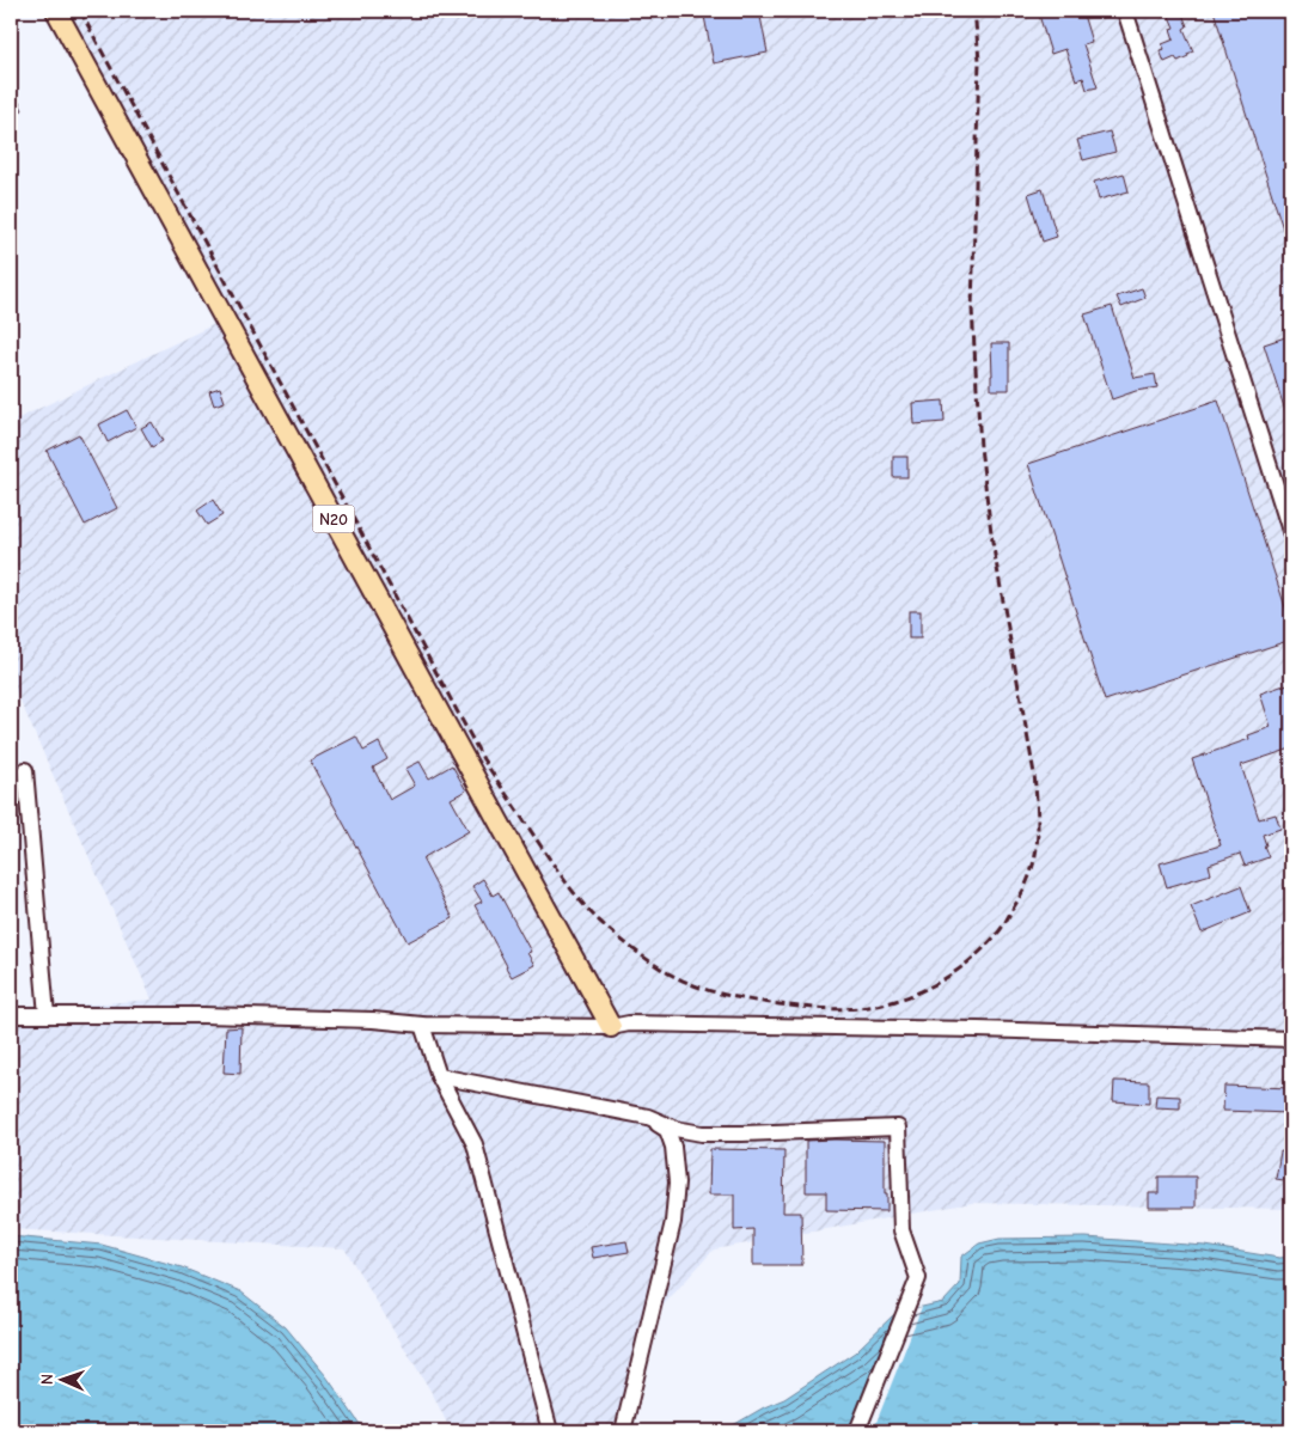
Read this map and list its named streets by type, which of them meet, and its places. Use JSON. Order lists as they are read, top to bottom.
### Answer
{
  "streets": {
    "main road": ["N20"]
  },
  "north": "left"
}
